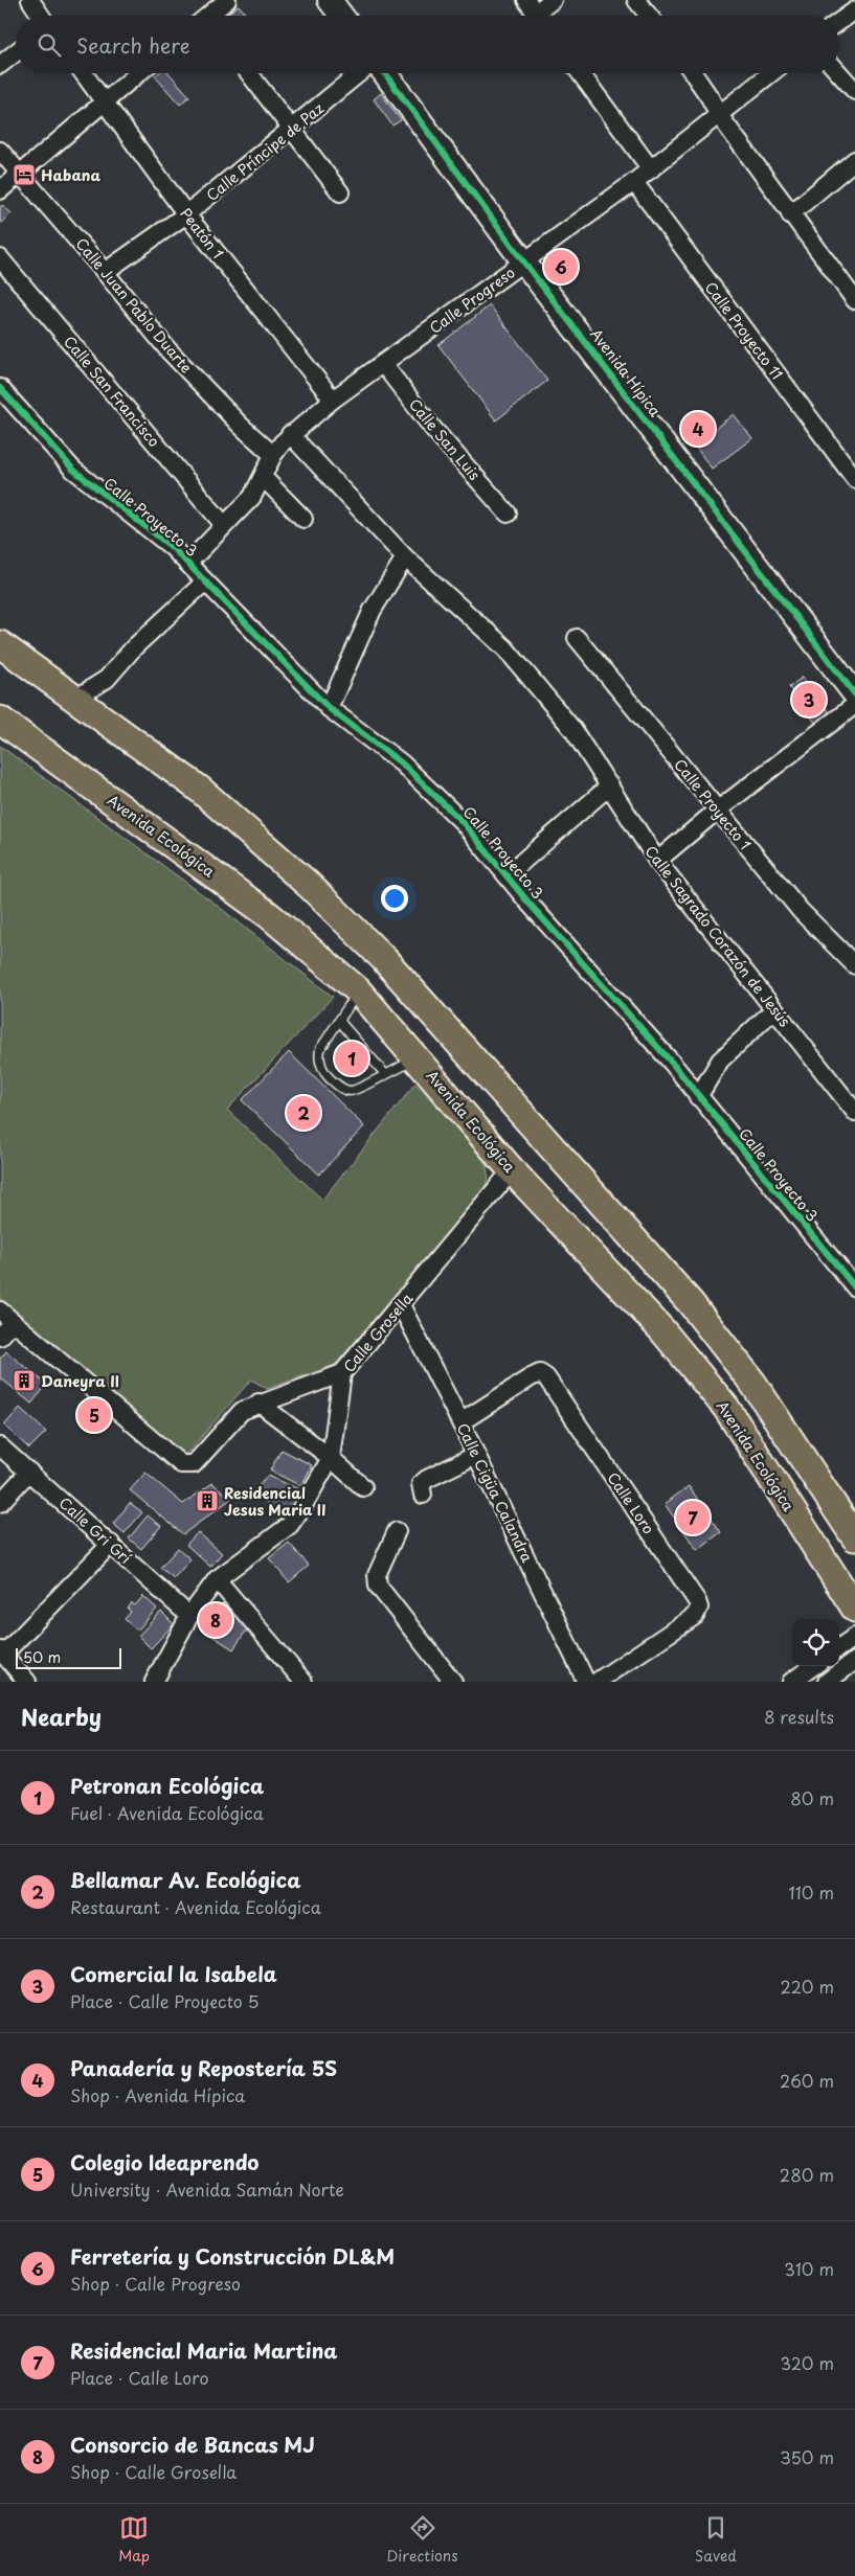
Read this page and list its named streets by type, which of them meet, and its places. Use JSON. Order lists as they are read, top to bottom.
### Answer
{
  "streets": {
    "main road": ["Avenida Ecológica"],
    "street": [
      "Calle Príncipe de Paz",
      "Peatón 1",
      "Calle Progreso",
      "Calle Juan Pablo Duarte",
      "Calle Proyecto 11",
      "Avenida Hípica",
      "Calle San Francisco",
      "Calle San Luis",
      "Calle Proyecto 3",
      "Calle Proyecto 1",
      "Calle Sagrado Corazón de Jesús",
      "Calle Grosella",
      "Calle Cigüa Calandra",
      "Calle Loro",
      "Calle Gri Grí"
    ]
  },
  "crossings": [
    ["Calle Príncipe de Paz", "Peatón 1"],
    ["Calle Príncipe de Paz", "Calle Juan Pablo Duarte"],
    ["Peatón 1", "Calle Progreso"],
    ["Calle Progreso", "Calle Juan Pablo Duarte"],
    ["Calle Progreso", "Calle Proyecto 11"],
    ["Calle Progreso", "Avenida Hípica"],
    ["Calle Progreso", "Calle San Francisco"],
    ["Calle Progreso", "Calle San Luis"],
    ["Calle Progreso", "Calle Proyecto 3"],
    ["Calle Progreso", "Calle Sagrado Corazón de Jesús"],
    ["Avenida Ecológica", "Calle Grosella"],
    ["Calle Grosella", "Calle Cigüa Calandra"],
    ["Calle Grosella", "Calle Gri Grí"],
    ["Calle Cigüa Calandra", "Calle Loro"]
  ],
  "places": {
    "hotel": ["Habana"],
    "building": ["Daneyra II", "Residencial Jesus Maria II"]
  },
  "scale_bar": "50 m",
  "page": {
    "search": "Search here",
    "pins": [
      "6",
      "4",
      "3",
      "1",
      "2",
      "5",
      "7",
      "8"
    ],
    "scale": "50 m",
    "heading": ["Nearby", "8 results"],
    "list": [
      {
        "mark": "1",
        "name": "Petronan Ecológica",
        "note": "Fuel · Avenida Ecológica",
        "value": "80 m"
      },
      {
        "mark": "2",
        "name": "Bellamar Av. Ecológica",
        "note": "Restaurant · Avenida Ecológica",
        "value": "110 m"
      },
      {
        "mark": "3",
        "name": "Comercial la Isabela",
        "note": "Place · Calle Proyecto 5",
        "value": "220 m"
      },
      {
        "mark": "4",
        "name": "Panadería y Repostería 5S",
        "note": "Shop · Avenida Hípica",
        "value": "260 m"
      },
      {
        "mark": "5",
        "name": "Colegio Ideaprendo",
        "note": "University · Avenida Samán Norte",
        "value": "280 m"
      },
      {
        "mark": "6",
        "name": "Ferretería y Construcción DL&M",
        "note": "Shop · Calle Progreso",
        "value": "310 m"
      },
      {
        "mark": "7",
        "name": "Residencial Maria Martina",
        "note": "Place · Calle Loro",
        "value": "320 m"
      },
      {
        "mark": "8",
        "name": "Consorcio de Bancas MJ",
        "note": "Shop · Calle Grosella",
        "value": "350 m"
      }
    ],
    "nav": ["Map", "Directions", "Saved"]
  }
}
